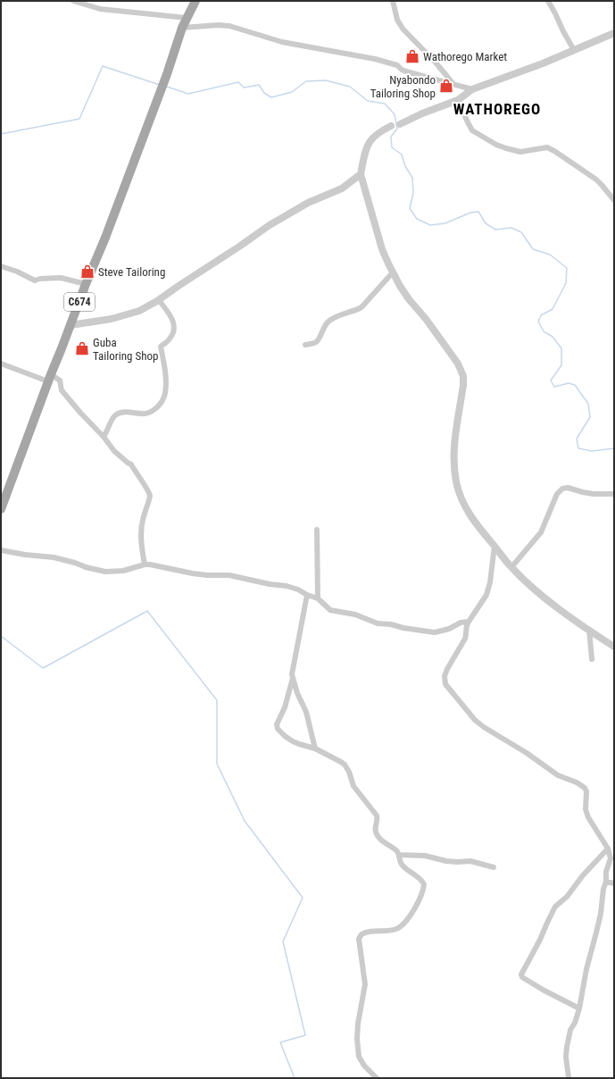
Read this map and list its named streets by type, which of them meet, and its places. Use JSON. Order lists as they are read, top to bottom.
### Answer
{
  "streets": {
    "main road": ["C674"]
  },
  "districts": ["WATHOREGO"],
  "places": {
    "shop": [
      "Wathorego Market",
      "Nyabondo Tailoring Shop",
      "Steve Tailoring",
      "Guba Tailoring Shop"
    ]
  }
}
